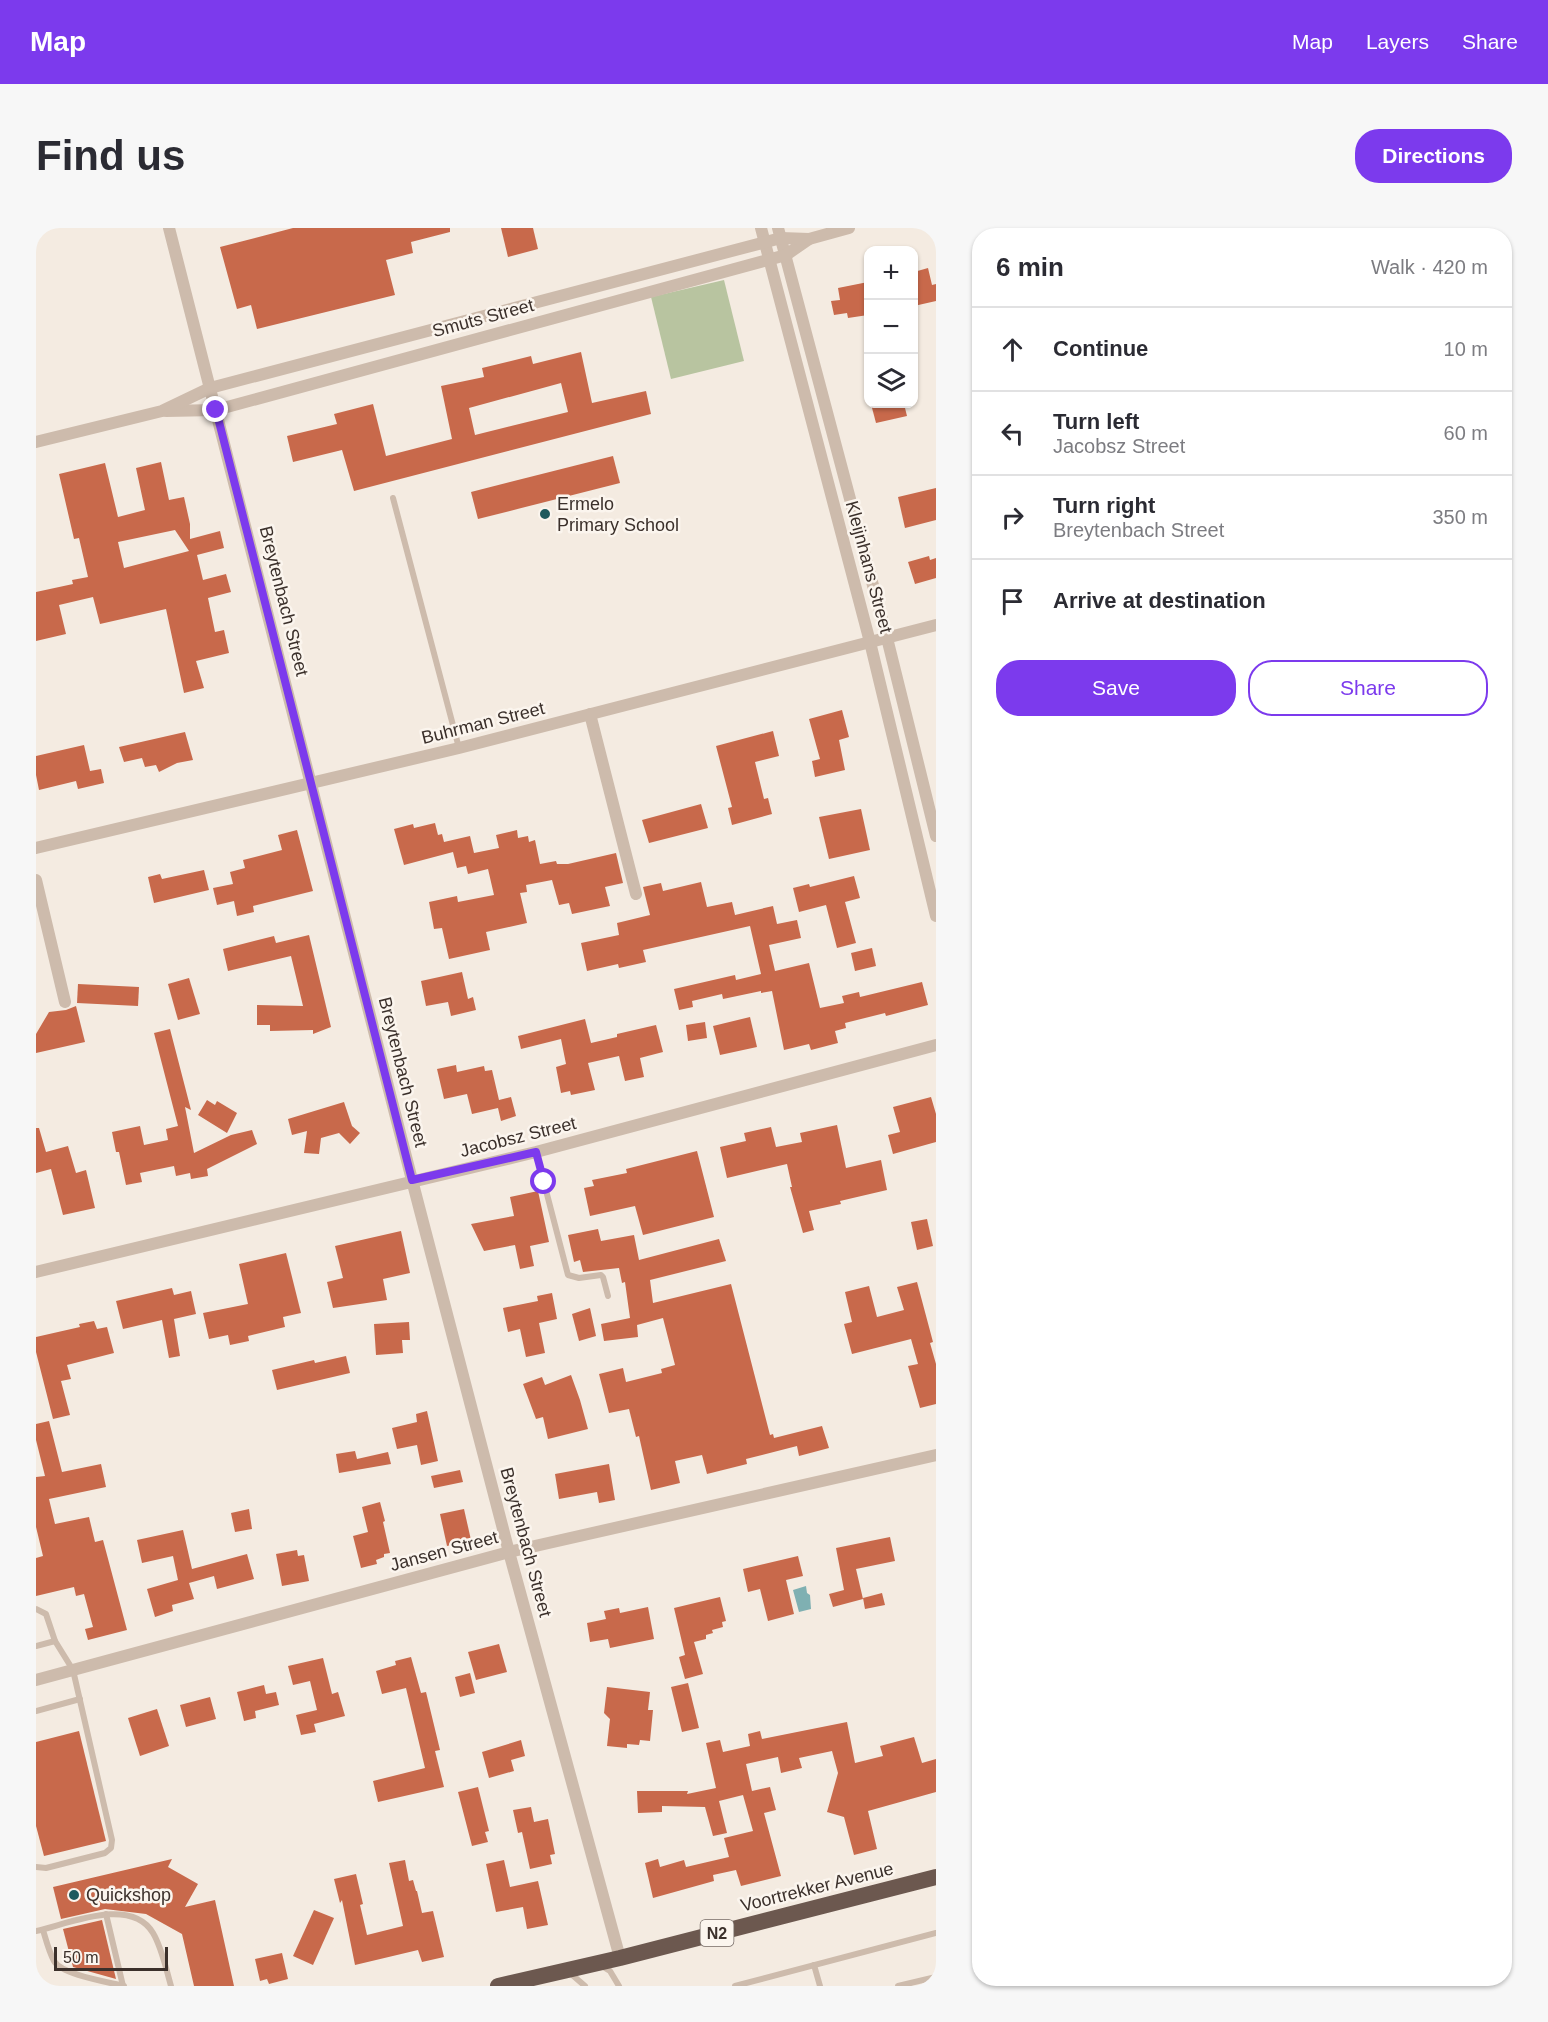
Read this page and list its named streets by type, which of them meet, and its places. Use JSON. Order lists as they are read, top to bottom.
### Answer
{
  "streets": {
    "highway": ["Voortrekker Avenue", "N2"],
    "street": [
      "Smuts Street",
      "Kleijnhans Street",
      "Breytenbach Street",
      "Buhrman Street",
      "Jacobsz Street",
      "Jansen Street"
    ]
  },
  "crossings": [
    ["Smuts Street", "Kleijnhans Street"],
    ["Smuts Street", "Breytenbach Street"],
    ["Kleijnhans Street", "Buhrman Street"],
    ["Breytenbach Street", "Buhrman Street"],
    ["Breytenbach Street", "Jacobsz Street"],
    ["Breytenbach Street", "Jansen Street"],
    ["Breytenbach Street", "Voortrekker Avenue"]
  ],
  "places": ["Ermelo Primary School", "Quickshop"],
  "scale_bar": "50 m",
  "page": {
    "header": "Map",
    "nav": ["Map", "Layers", "Share"],
    "buttons": [
      "Directions",
      ["Save", "Share"]
    ],
    "title": "Find us",
    "heading": ["6 min", "Walk · 420 m"],
    "map_buttons": ["+", "−"],
    "list": [
      ["Continue", "10 m"],
      ["Turn left", "Jacobsz Street", "60 m"],
      ["Turn right", "Breytenbach Street", "350 m"],
      "Arrive at destination"
    ],
    "scale": "50 m"
  }
}
